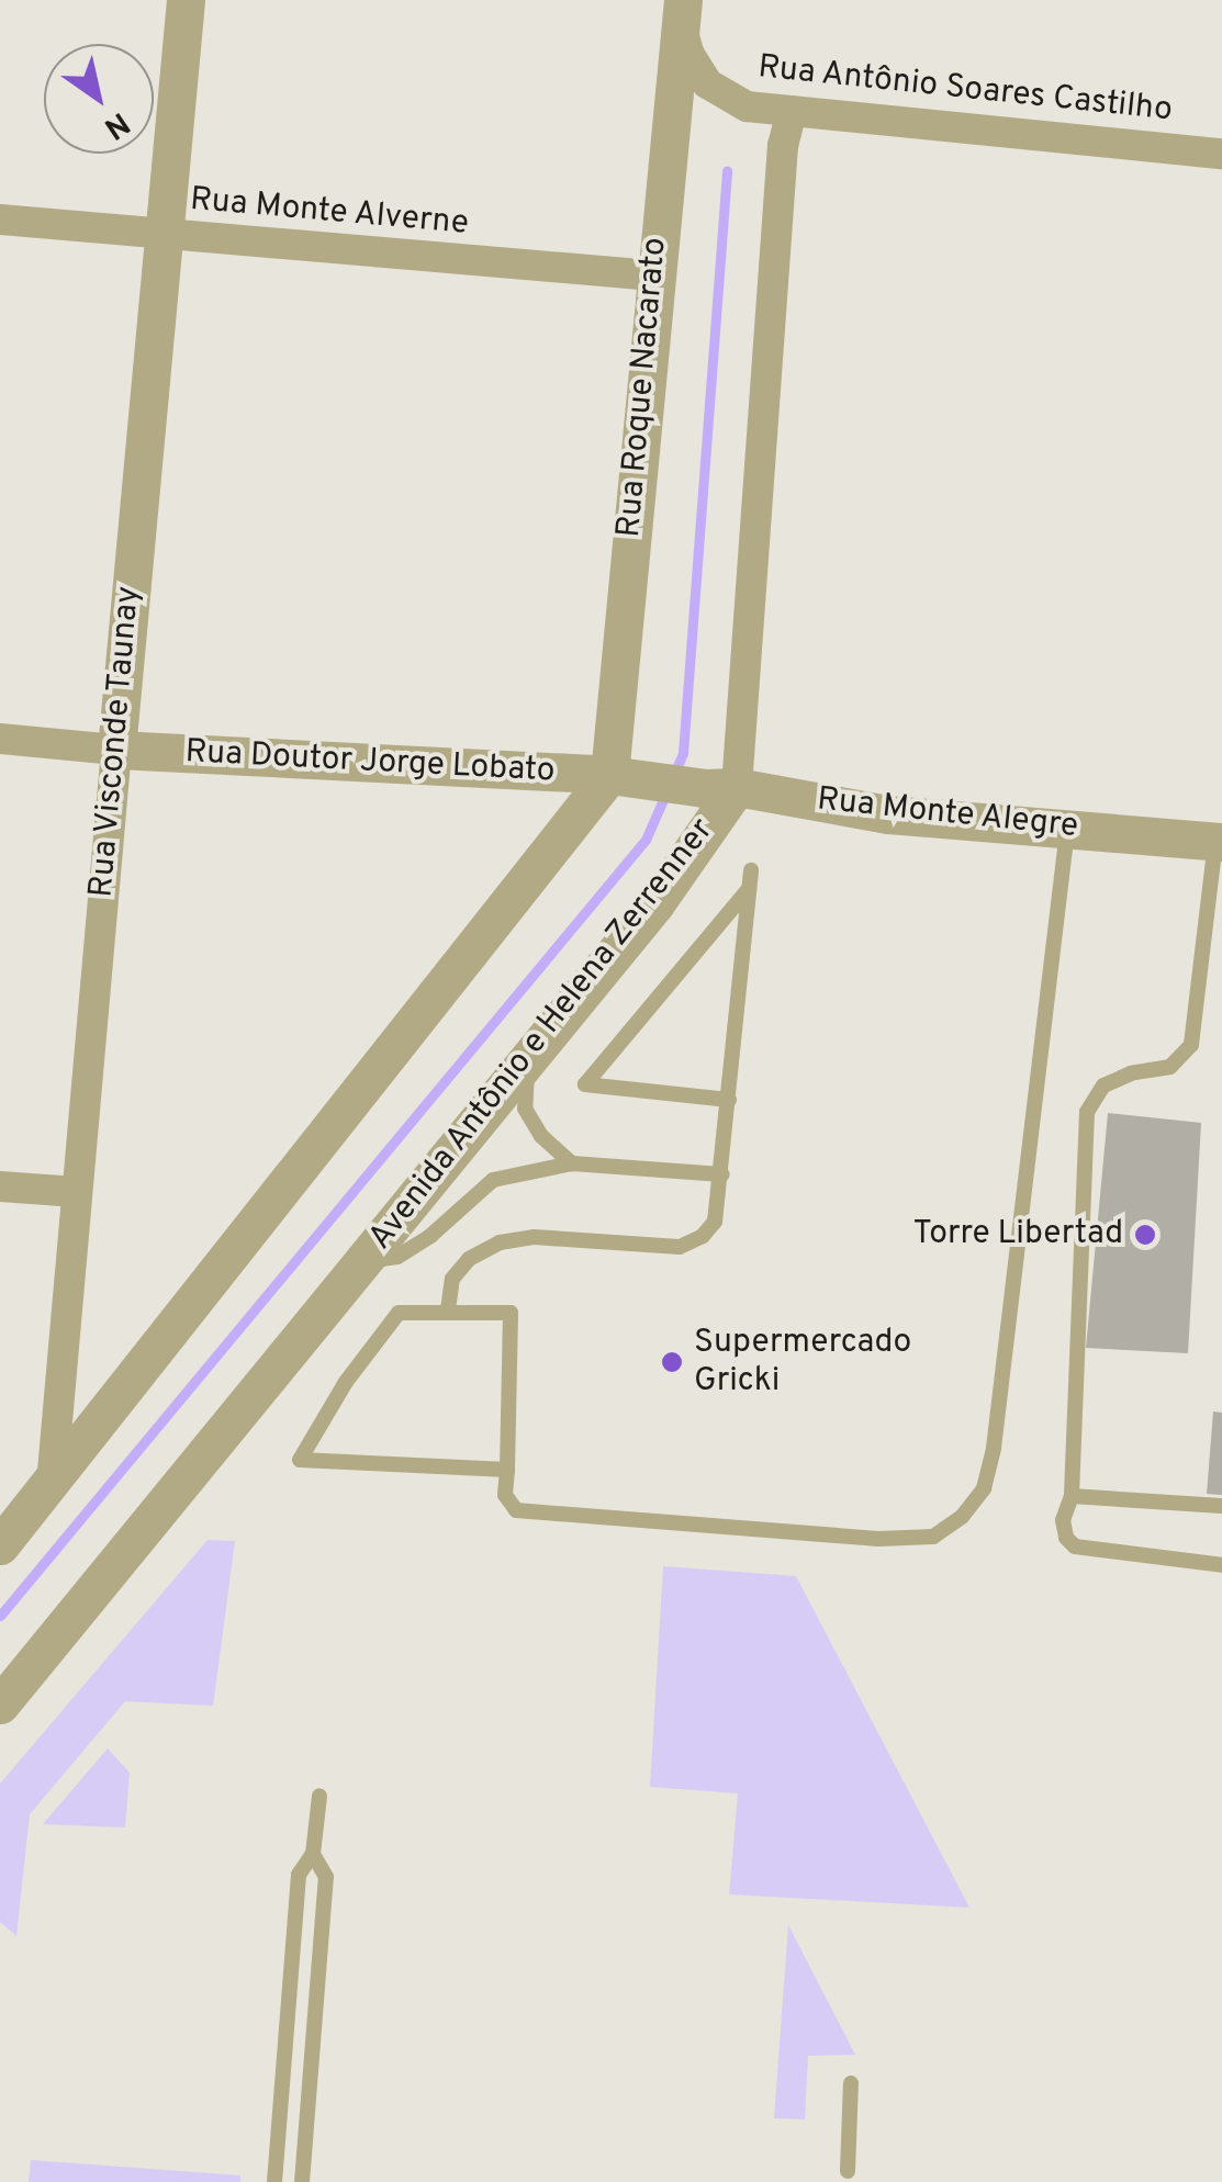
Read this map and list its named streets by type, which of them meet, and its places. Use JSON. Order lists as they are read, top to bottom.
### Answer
{
  "streets": {
    "street": [
      "Rua Antônio Soares Castilho",
      "Rua Monte Alverne",
      "Rua Roque Nacarato",
      "Rua Visconde Taunay",
      "Rua Doutor Jorge Lobato",
      "Rua Monte Alegre",
      "Avenida Antônio e Helena Zerrenner"
    ]
  },
  "crossings": [
    ["Rua Antônio Soares Castilho", "Rua Roque Nacarato"],
    ["Rua Antônio Soares Castilho", "Avenida Antônio e Helena Zerrenner"],
    ["Rua Monte Alverne", "Rua Roque Nacarato"],
    ["Rua Monte Alverne", "Rua Visconde Taunay"],
    ["Rua Roque Nacarato", "Rua Doutor Jorge Lobato"],
    ["Rua Roque Nacarato", "Rua Monte Alegre"],
    ["Rua Visconde Taunay", "Rua Doutor Jorge Lobato"],
    ["Rua Doutor Jorge Lobato", "Rua Monte Alegre"],
    ["Rua Monte Alegre", "Avenida Antônio e Helena Zerrenner"]
  ],
  "places": ["Torre Libertad", "Supermercado Gricki"],
  "north": "bottom right"
}
